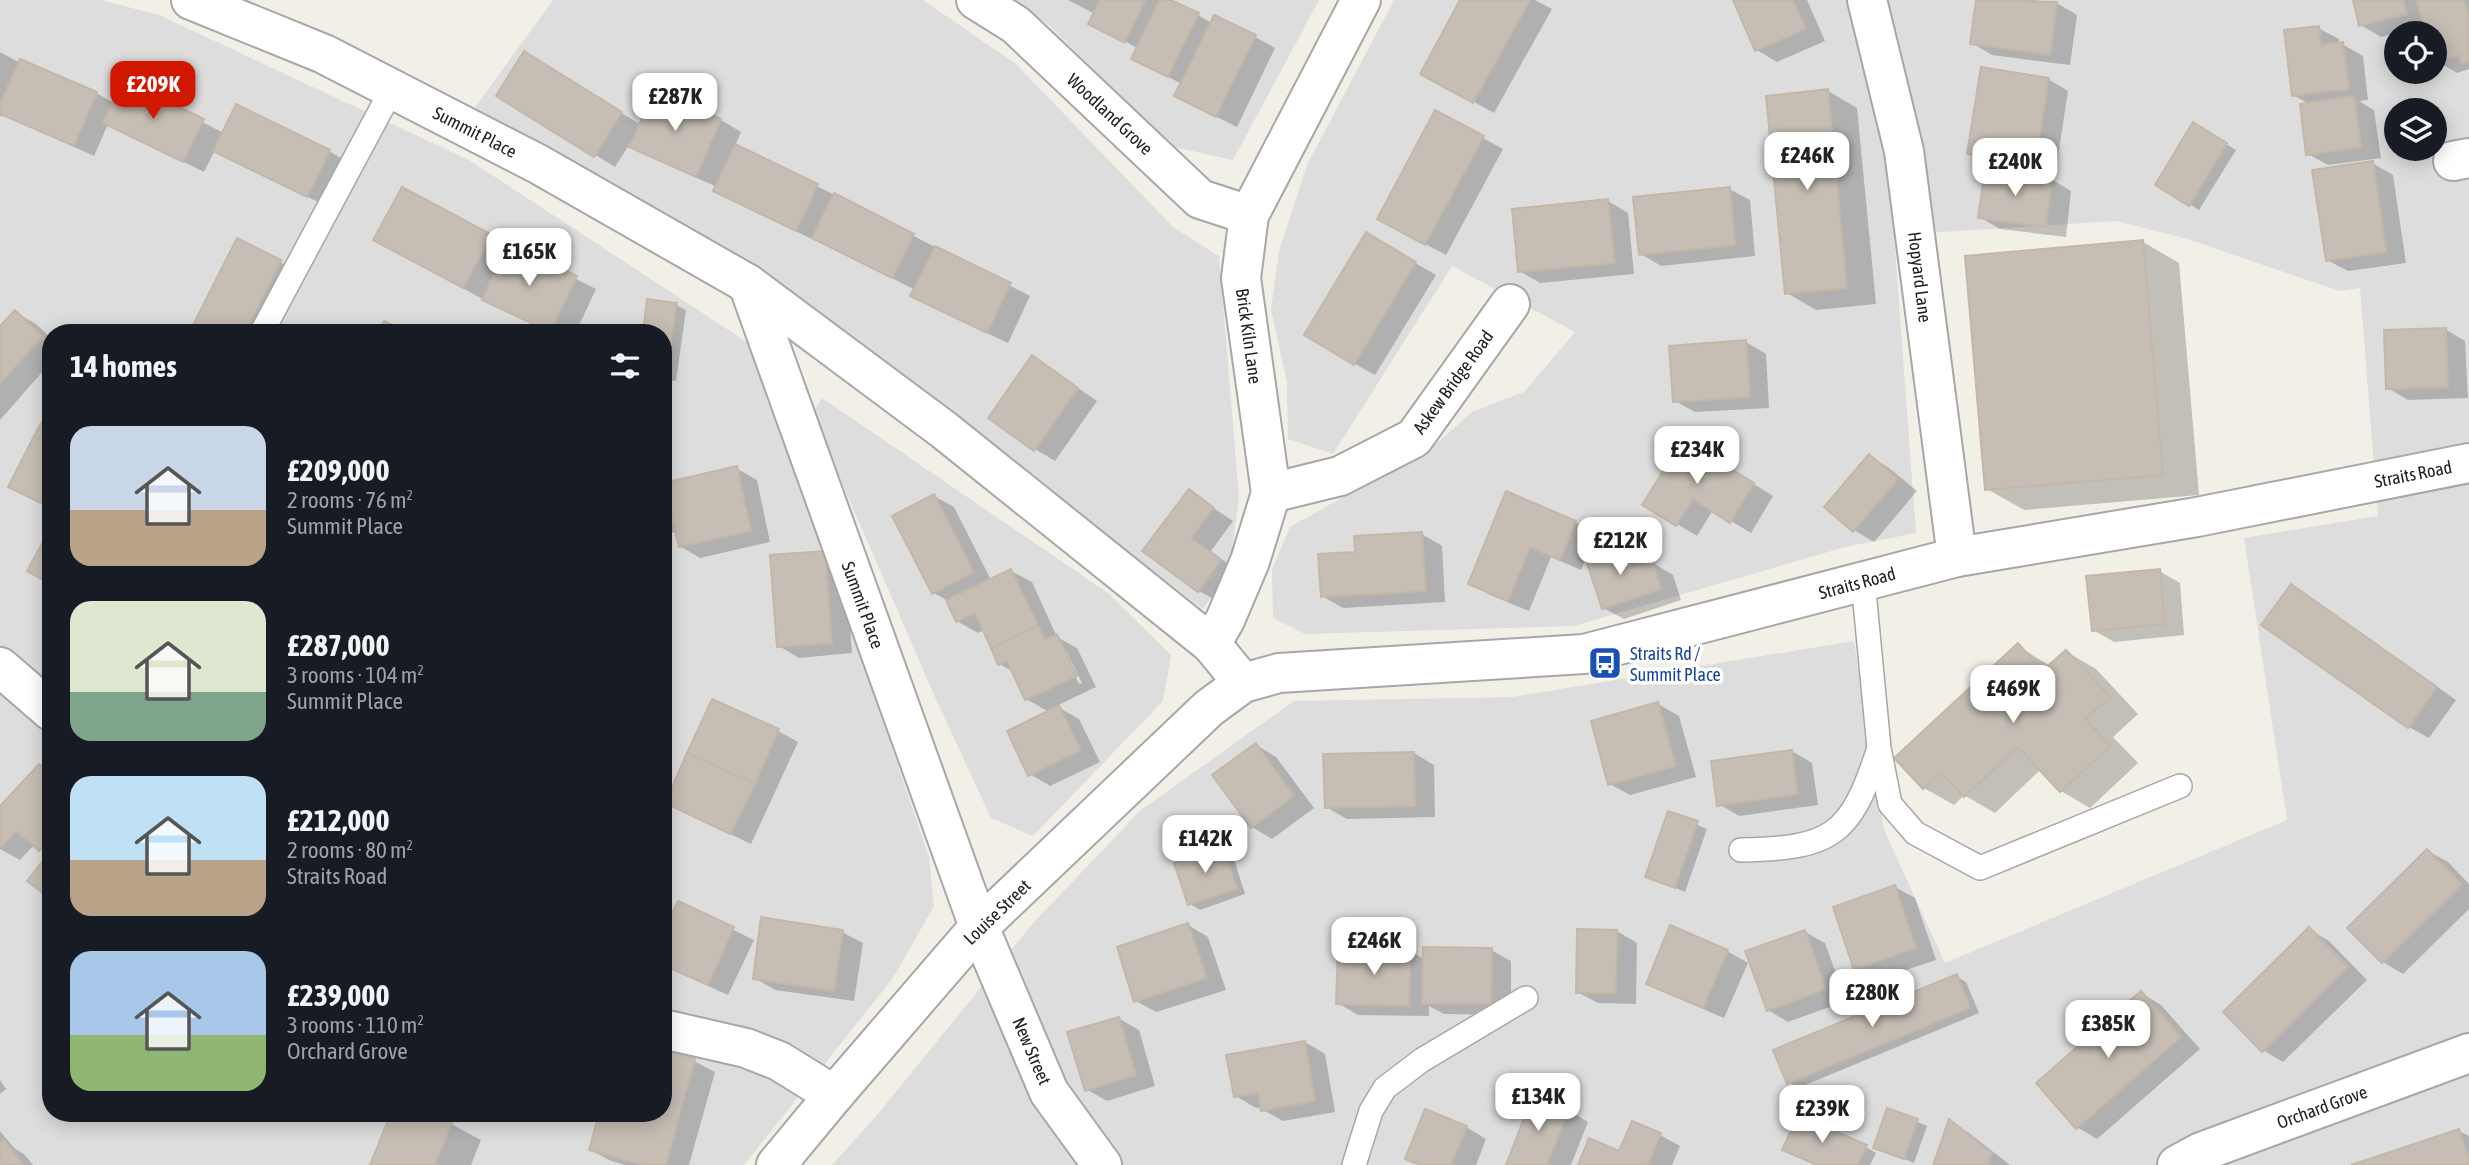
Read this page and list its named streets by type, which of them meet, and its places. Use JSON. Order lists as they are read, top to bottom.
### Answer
{
  "streets": {
    "street": [
      "Woodland Grove",
      "Summit Place",
      "Hopyard Lane",
      "Brick Kiln Lane",
      "Askew Bridge Road",
      "Straits Road",
      "Louise Street",
      "New Street",
      "Orchard Grove"
    ]
  },
  "crossings": [
    ["Woodland Grove", "Brick Kiln Lane"],
    ["Summit Place", "Brick Kiln Lane"],
    ["Summit Place", "Straits Road"],
    ["Summit Place", "Louise Street"],
    ["Summit Place", "New Street"],
    ["Hopyard Lane", "Straits Road"],
    ["Brick Kiln Lane", "Askew Bridge Road"],
    ["Straits Road", "Louise Street"],
    ["Louise Street", "New Street"]
  ],
  "places": {
    "bus stop": ["Straits Rd / Summit Place"]
  },
  "page": {
    "price": [
      "£209K",
      "£287K",
      "£246K",
      "£240K",
      "£165K",
      "£234K",
      "£212K",
      "£469K",
      "£142K",
      "£246K",
      "£280K",
      "£385K",
      "£134K",
      "£239K"
    ],
    "heading": "14 homes",
    "list": [
      {
        "name": "£209,000",
        "note": "2 rooms · 76 m² · Summit Place"
      },
      {
        "name": "£287,000",
        "note": "3 rooms · 104 m² · Summit Place"
      },
      {
        "name": "£212,000",
        "note": "2 rooms · 80 m² · Straits Road"
      },
      {
        "name": "£239,000",
        "note": "3 rooms · 110 m² · Orchard Grove"
      }
    ]
  }
}
